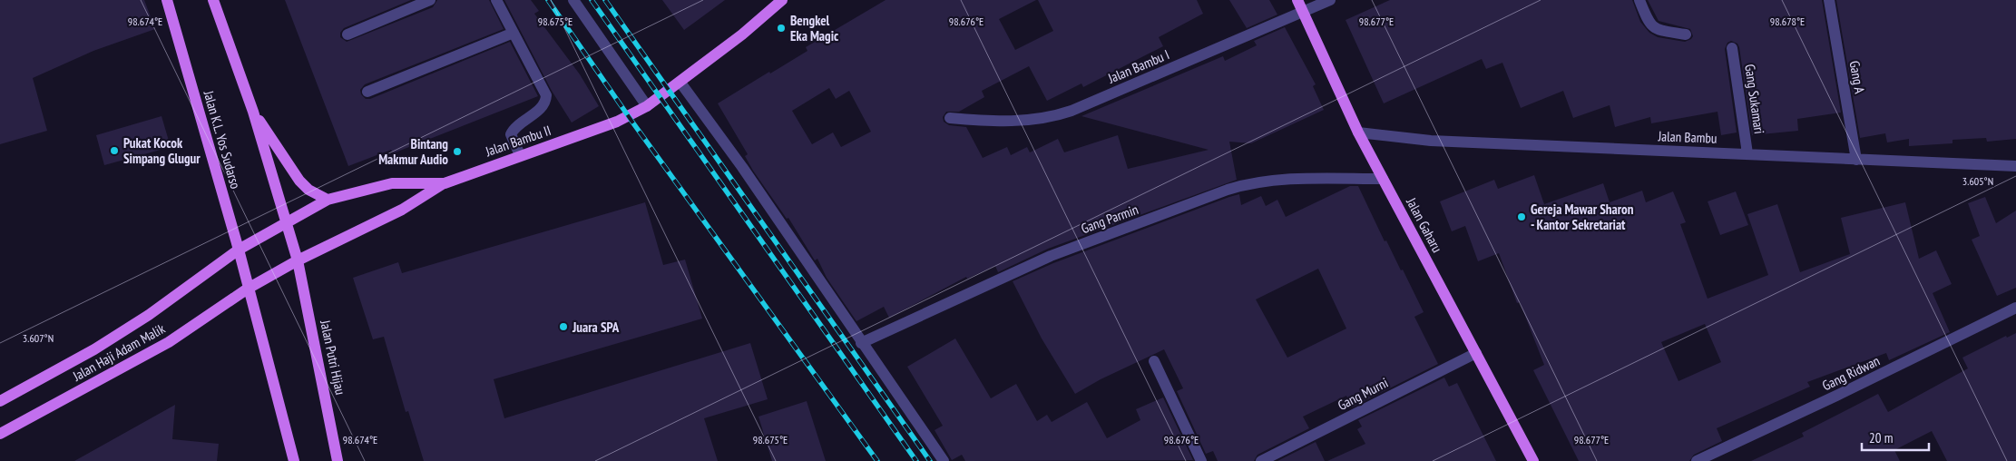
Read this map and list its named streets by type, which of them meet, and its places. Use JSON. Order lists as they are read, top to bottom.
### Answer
{
  "streets": {
    "main road": [
      "Jalan K.L. Yos Sudarso",
      "Jalan Bambu II",
      "Jalan Gaharu",
      "Jalan Haji Adam Malik",
      "Jalan Putri Hijau"
    ],
    "street": [
      "Jalan Bambu I",
      "Gang A",
      "Gang Sukamari",
      "Jalan Bambu",
      "Gang Parmin",
      "Gang Ridwan",
      "Gang Murni"
    ]
  },
  "crossings": [
    ["Jalan Bambu I", "Jalan Gaharu"],
    ["Gang A", "Jalan Bambu"],
    ["Gang Sukamari", "Jalan Bambu"],
    ["Jalan Bambu", "Jalan Gaharu"],
    ["Jalan K.L. Yos Sudarso", "Jalan Bambu II"],
    ["Jalan K.L. Yos Sudarso", "Jalan Haji Adam Malik"],
    ["Jalan Bambu II", "Jalan Haji Adam Malik"],
    ["Gang Parmin", "Jalan Gaharu"],
    ["Jalan Gaharu", "Gang Murni"]
  ],
  "places": [
    "Bengkel Eka Magic",
    "Pukat Kocok Simpang Glugur",
    "Bintang Makmur Audio",
    "Gereja Mawar Sharon - Kantor Sekretariat",
    "Juara SPA"
  ],
  "scale_bar": "20 m",
  "coordinates": [
    "98.674°E",
    "98.675°E",
    "98.676°E",
    "98.677°E",
    "98.678°E",
    "3.605°N",
    "3.607°N"
  ]
}
